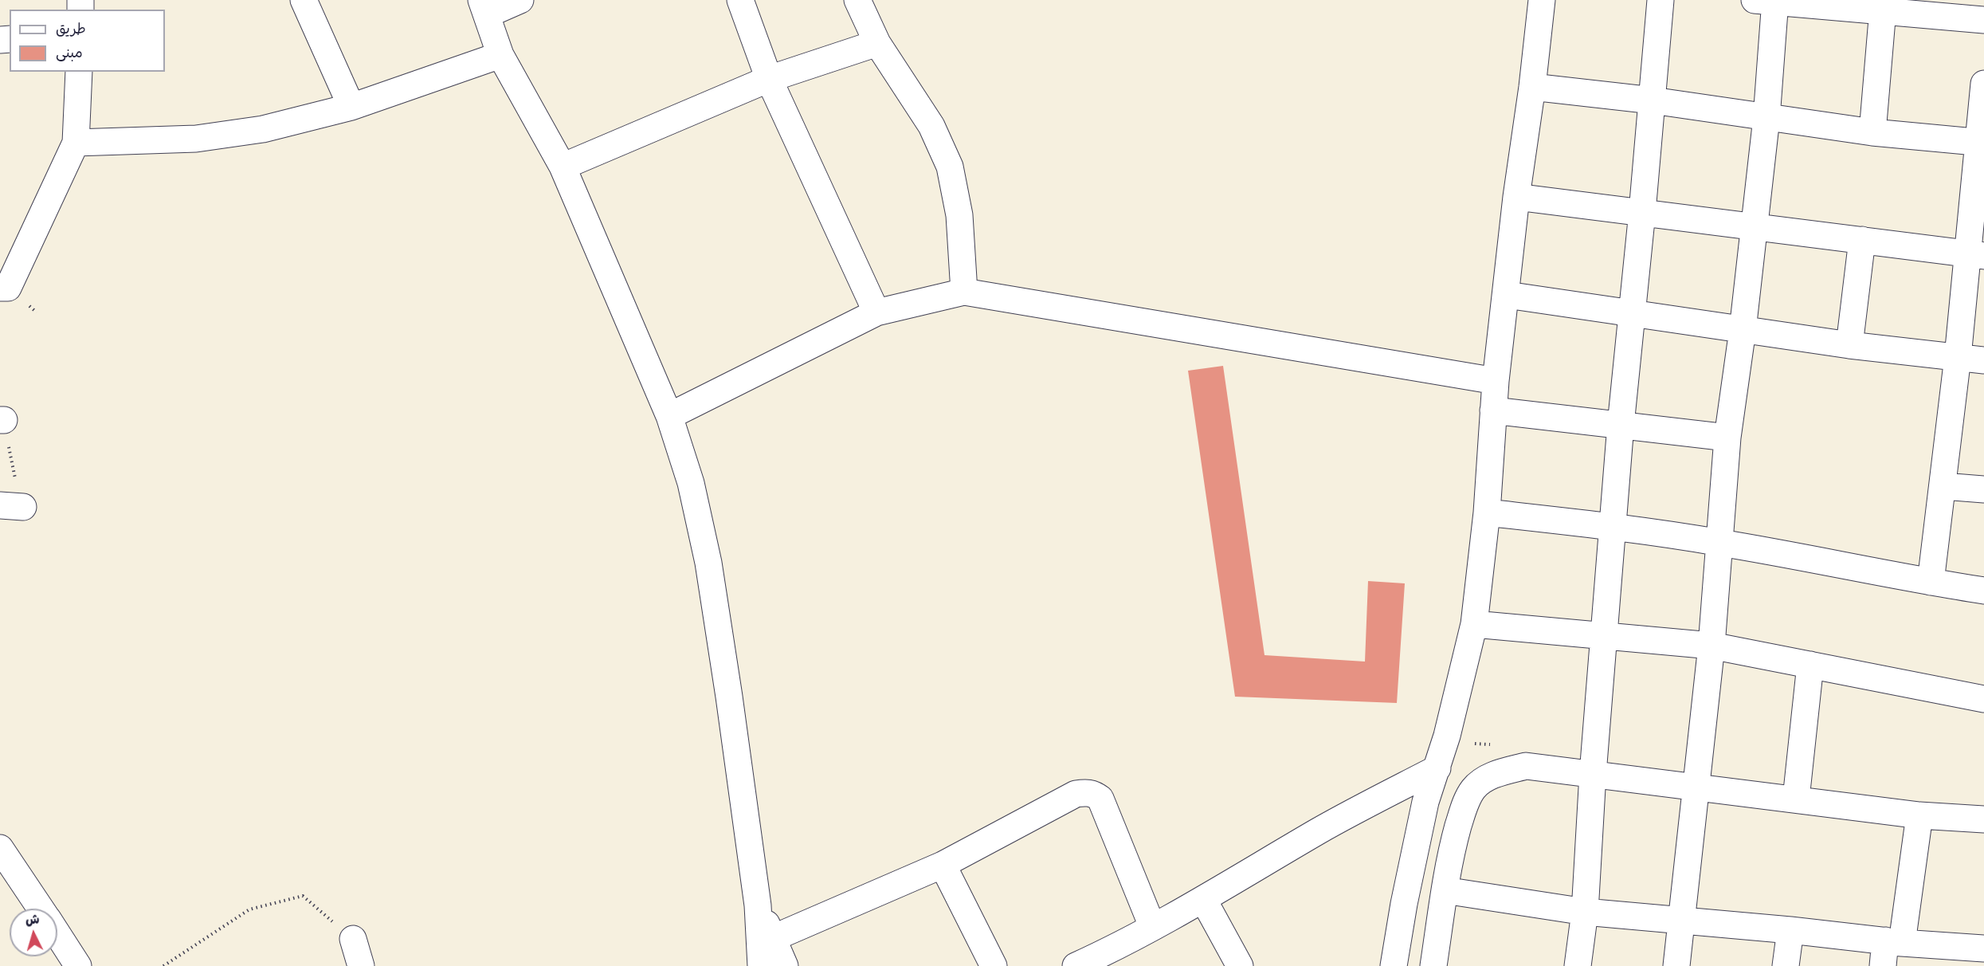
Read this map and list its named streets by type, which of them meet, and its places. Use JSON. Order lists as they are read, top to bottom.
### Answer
{
  "legend": ["طريق", "مبنى"],
  "north": "top"
}
